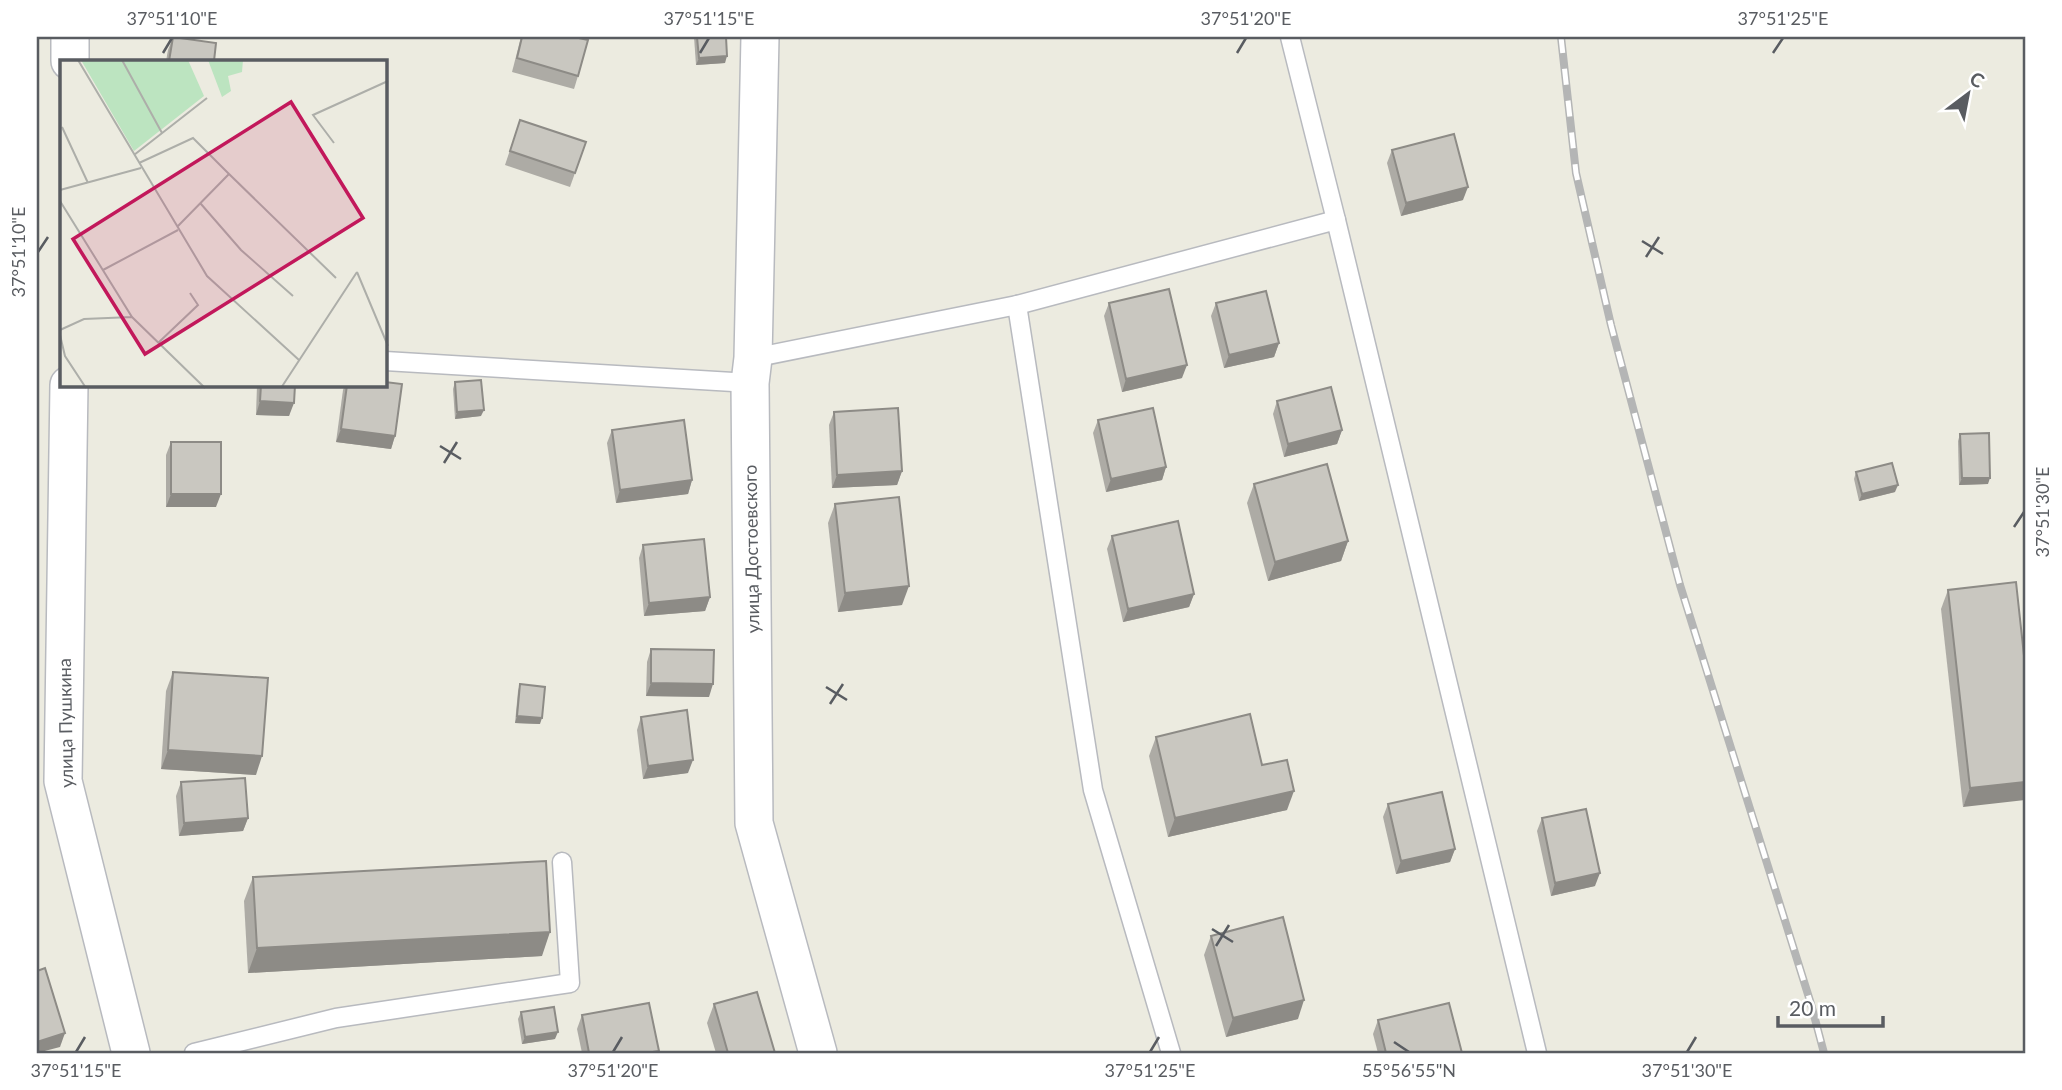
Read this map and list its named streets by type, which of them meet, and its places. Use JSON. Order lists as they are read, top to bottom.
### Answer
{
  "streets": {
    "street": ["улица Достоевского", "улица Пушкина"]
  },
  "scale_bar": "20 m",
  "north": "top right",
  "coordinates": [
    "37°51'10\"E",
    "37°51'15\"E",
    "37°51'20\"E",
    "37°51'25\"E",
    "37°51'30\"E",
    "55°56'55\"N"
  ]
}
